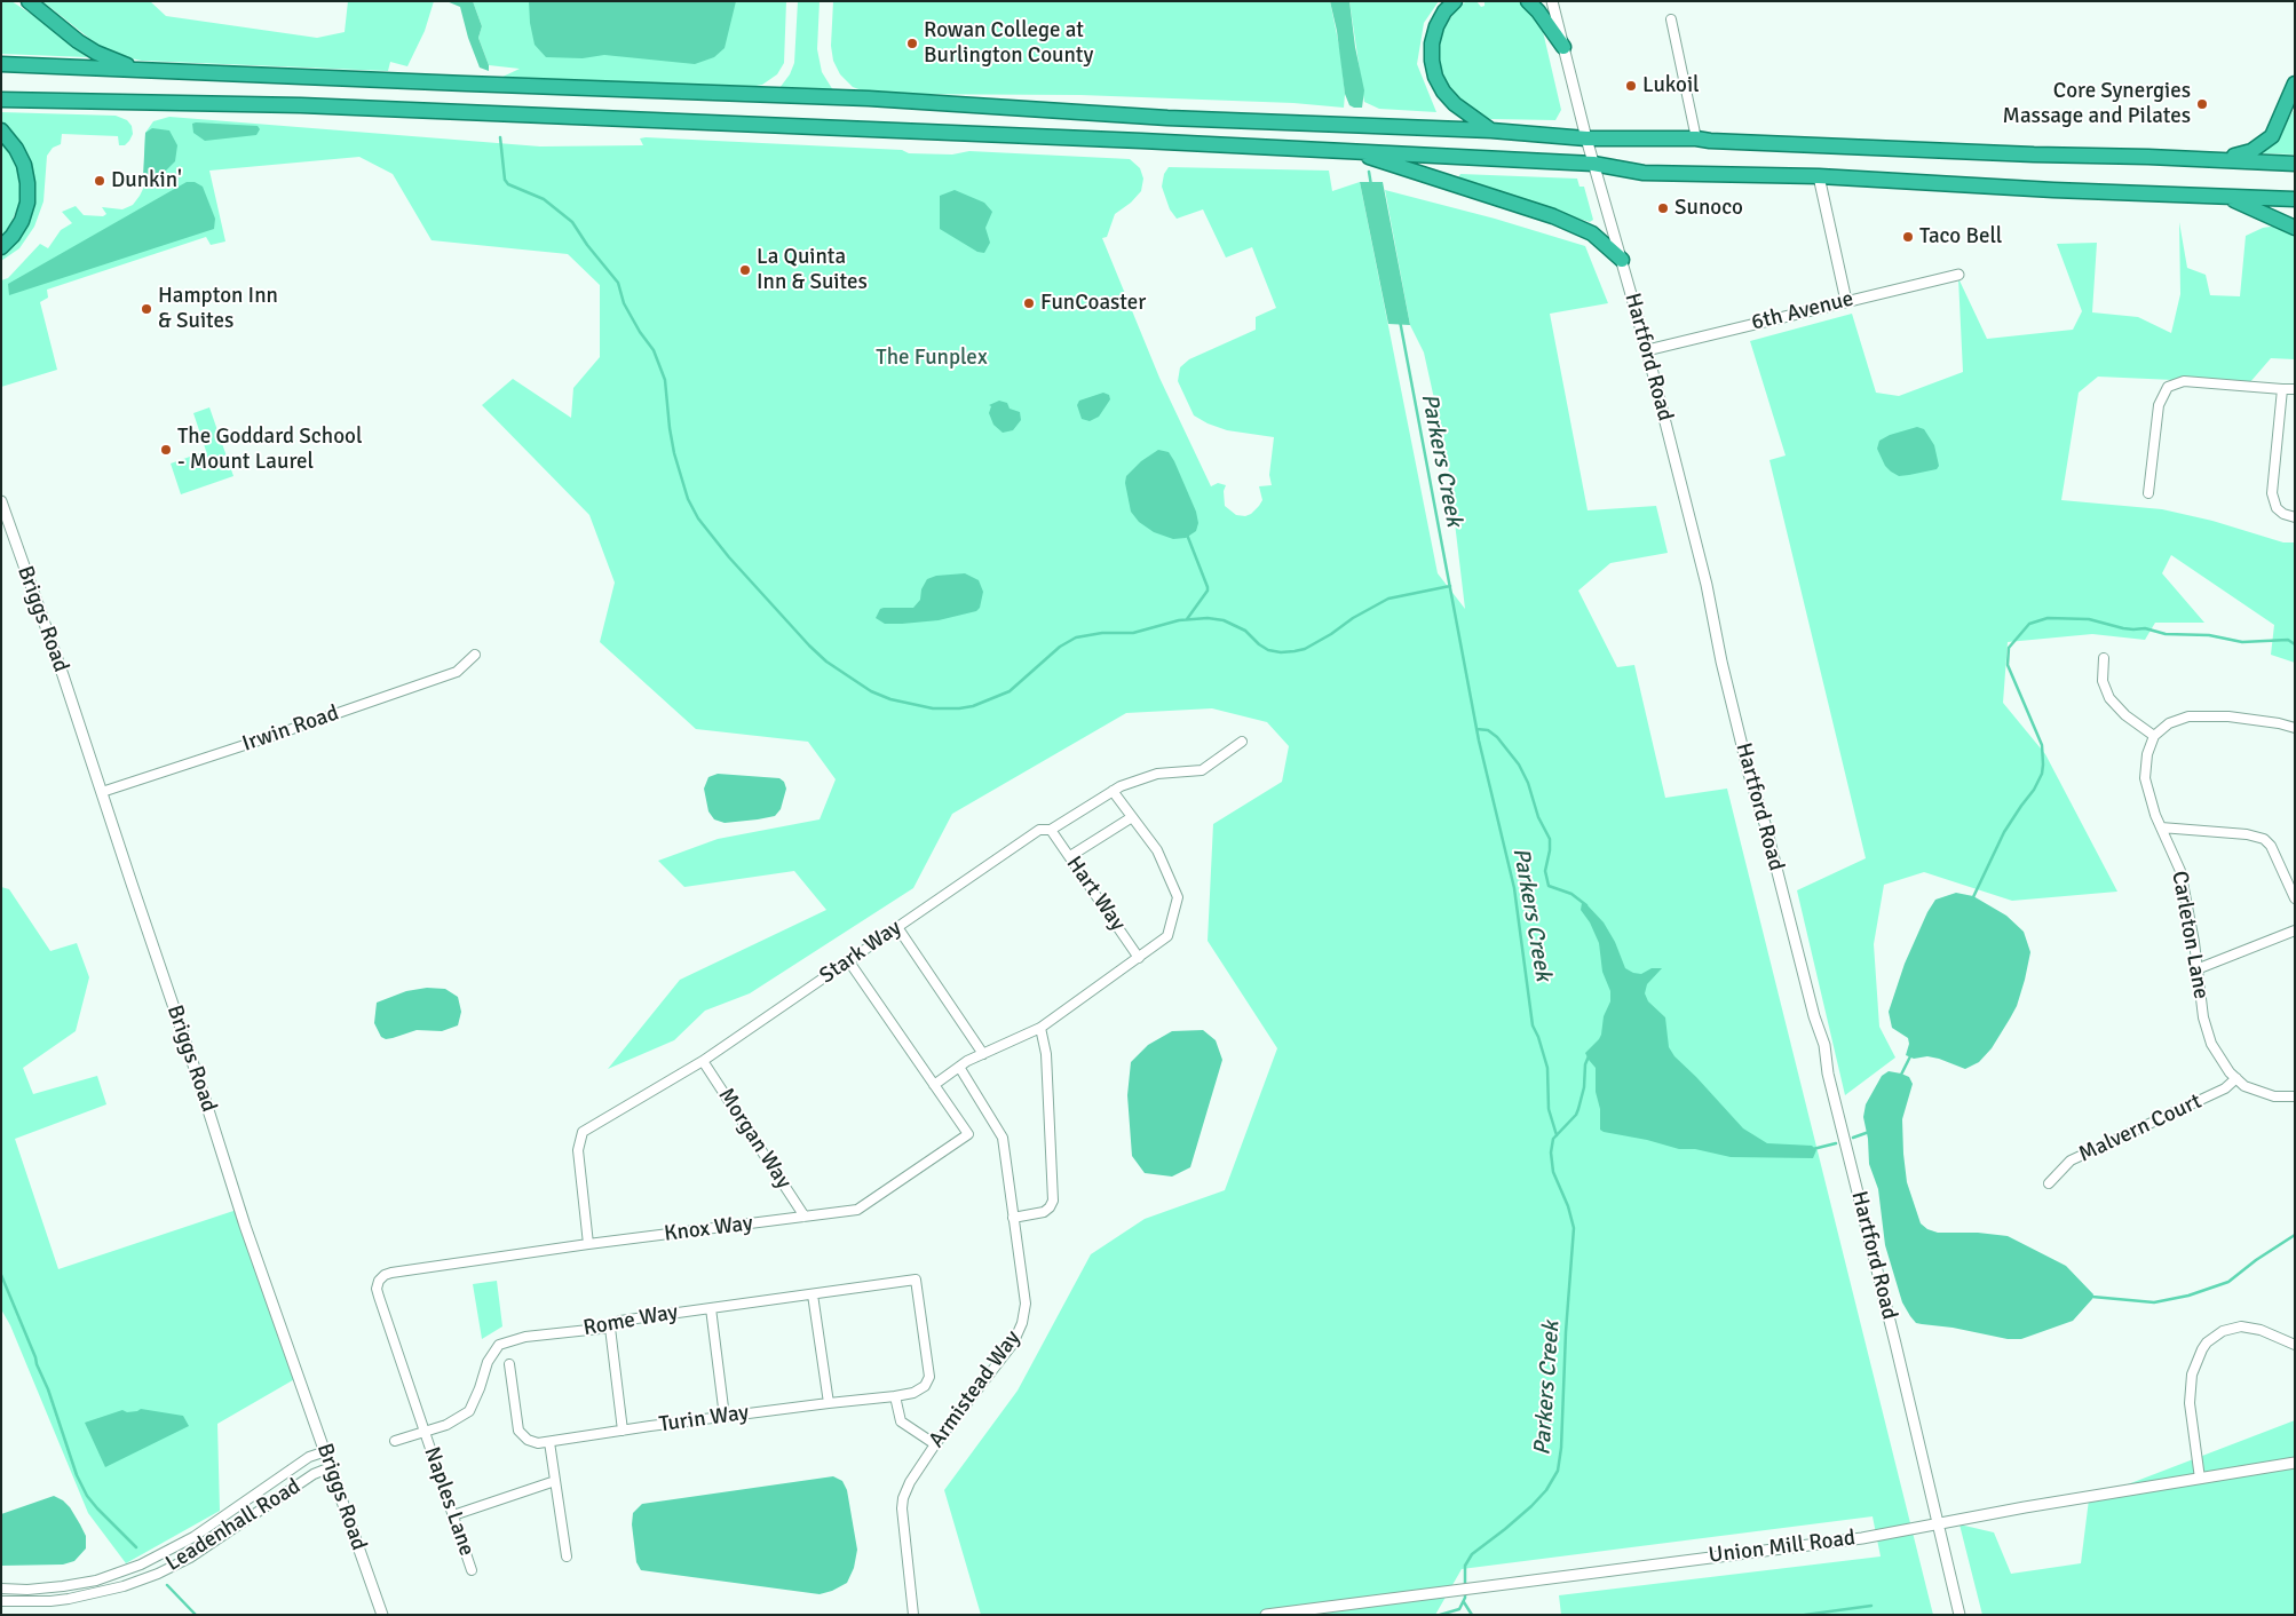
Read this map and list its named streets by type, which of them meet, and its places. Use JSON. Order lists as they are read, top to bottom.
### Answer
{
  "streets": {
    "street": [
      "6th Avenue",
      "Hartford Road",
      "Briggs Road",
      "Irwin Road",
      "Hart Way",
      "Carleton Lane",
      "Stark Way",
      "Malvern Court",
      "Morgan Way",
      "Knox Way",
      "Rome Way",
      "Armistead Way",
      "Turin Way",
      "Naples Lane",
      "Leadenhall Road",
      "Union Mill Road"
    ]
  },
  "crossings": [
    ["6th Avenue", "Hartford Road"],
    ["Hartford Road", "Union Mill Road"],
    ["Briggs Road", "Irwin Road"],
    ["Briggs Road", "Leadenhall Road"],
    ["Hart Way", "Stark Way"],
    ["Carleton Lane", "Malvern Court"],
    ["Stark Way", "Morgan Way"],
    ["Stark Way", "Knox Way"],
    ["Morgan Way", "Knox Way"],
    ["Knox Way", "Rome Way"],
    ["Knox Way", "Naples Lane"],
    ["Rome Way", "Turin Way"],
    ["Rome Way", "Naples Lane"]
  ],
  "water": ["Parkers Creek"],
  "parks": ["The Funplex"],
  "places": [
    "Rowan College at Burlington County",
    "Lukoil",
    "Core Synergies Massage and Pilates",
    "Dunkin'",
    "Sunoco",
    "Taco Bell",
    "La Quinta Inn & Suites",
    "FunCoaster",
    "Hampton Inn & Suites",
    "The Goddard School - Mount Laurel"
  ]
}
